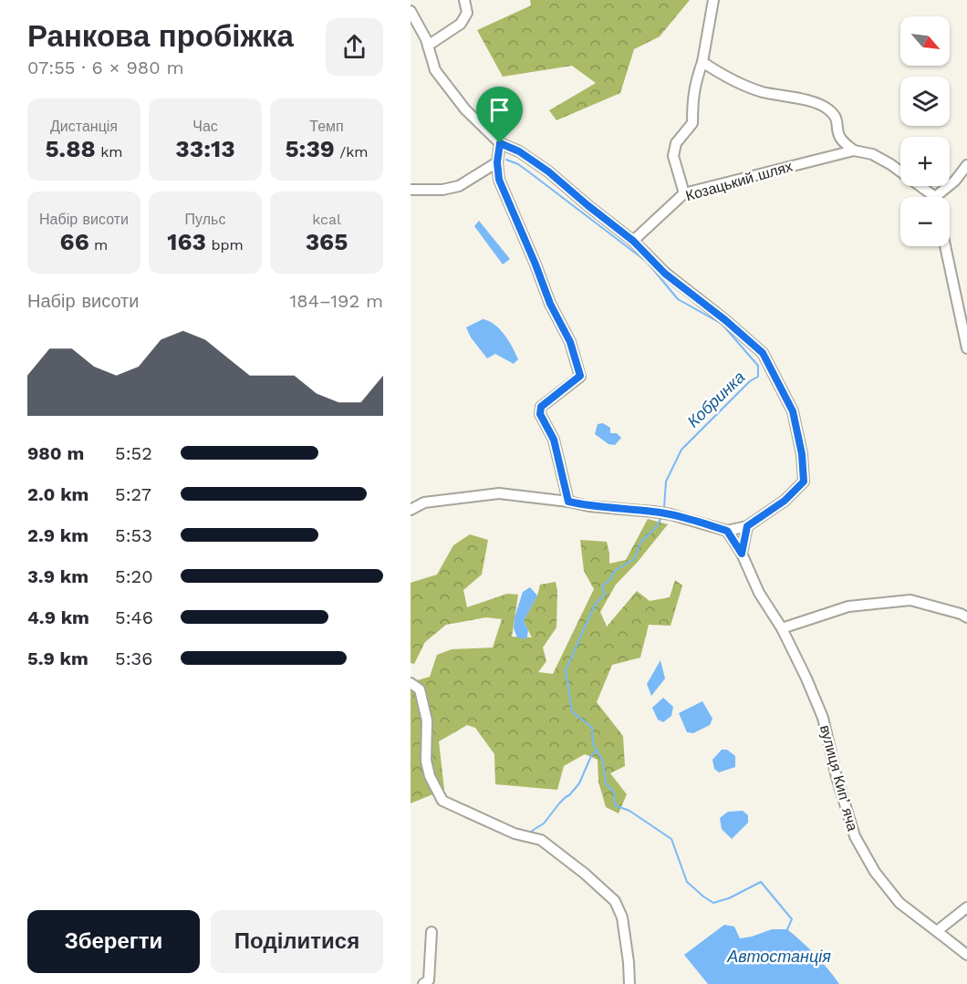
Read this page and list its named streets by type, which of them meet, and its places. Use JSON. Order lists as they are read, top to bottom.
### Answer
{
  "streets": {
    "street": ["Козацький шлях", "вулиця Кипʼяча"]
  },
  "water": ["Кобринка", "Автостанція"],
  "north": "bottom right",
  "page": {
    "heading": ["Ранкова пробіжка", "07:55 · 6 × 980 m"],
    "map_buttons": ["+", "−"],
    "stats": [
      ["Дистанція", "5.88 km"],
      ["Час", "33:13"],
      ["Темп", "5:39 /km"],
      ["Набір висоти", "66 m"],
      ["Пульс", "163 bpm"],
      ["kcal", "365"]
    ],
    "chart": ["Набір висоти", "184–192 m"],
    "list": [
      {
        "name": "980 m",
        "note": "5:52"
      },
      {
        "name": "2.0 km",
        "note": "5:27"
      },
      {
        "name": "2.9 km",
        "note": "5:53"
      },
      {
        "name": "3.9 km",
        "note": "5:20"
      },
      {
        "name": "4.9 km",
        "note": "5:46"
      },
      {
        "name": "5.9 km",
        "note": "5:36"
      }
    ],
    "buttons": ["Зберегти", "Поділитися"]
  }
}
